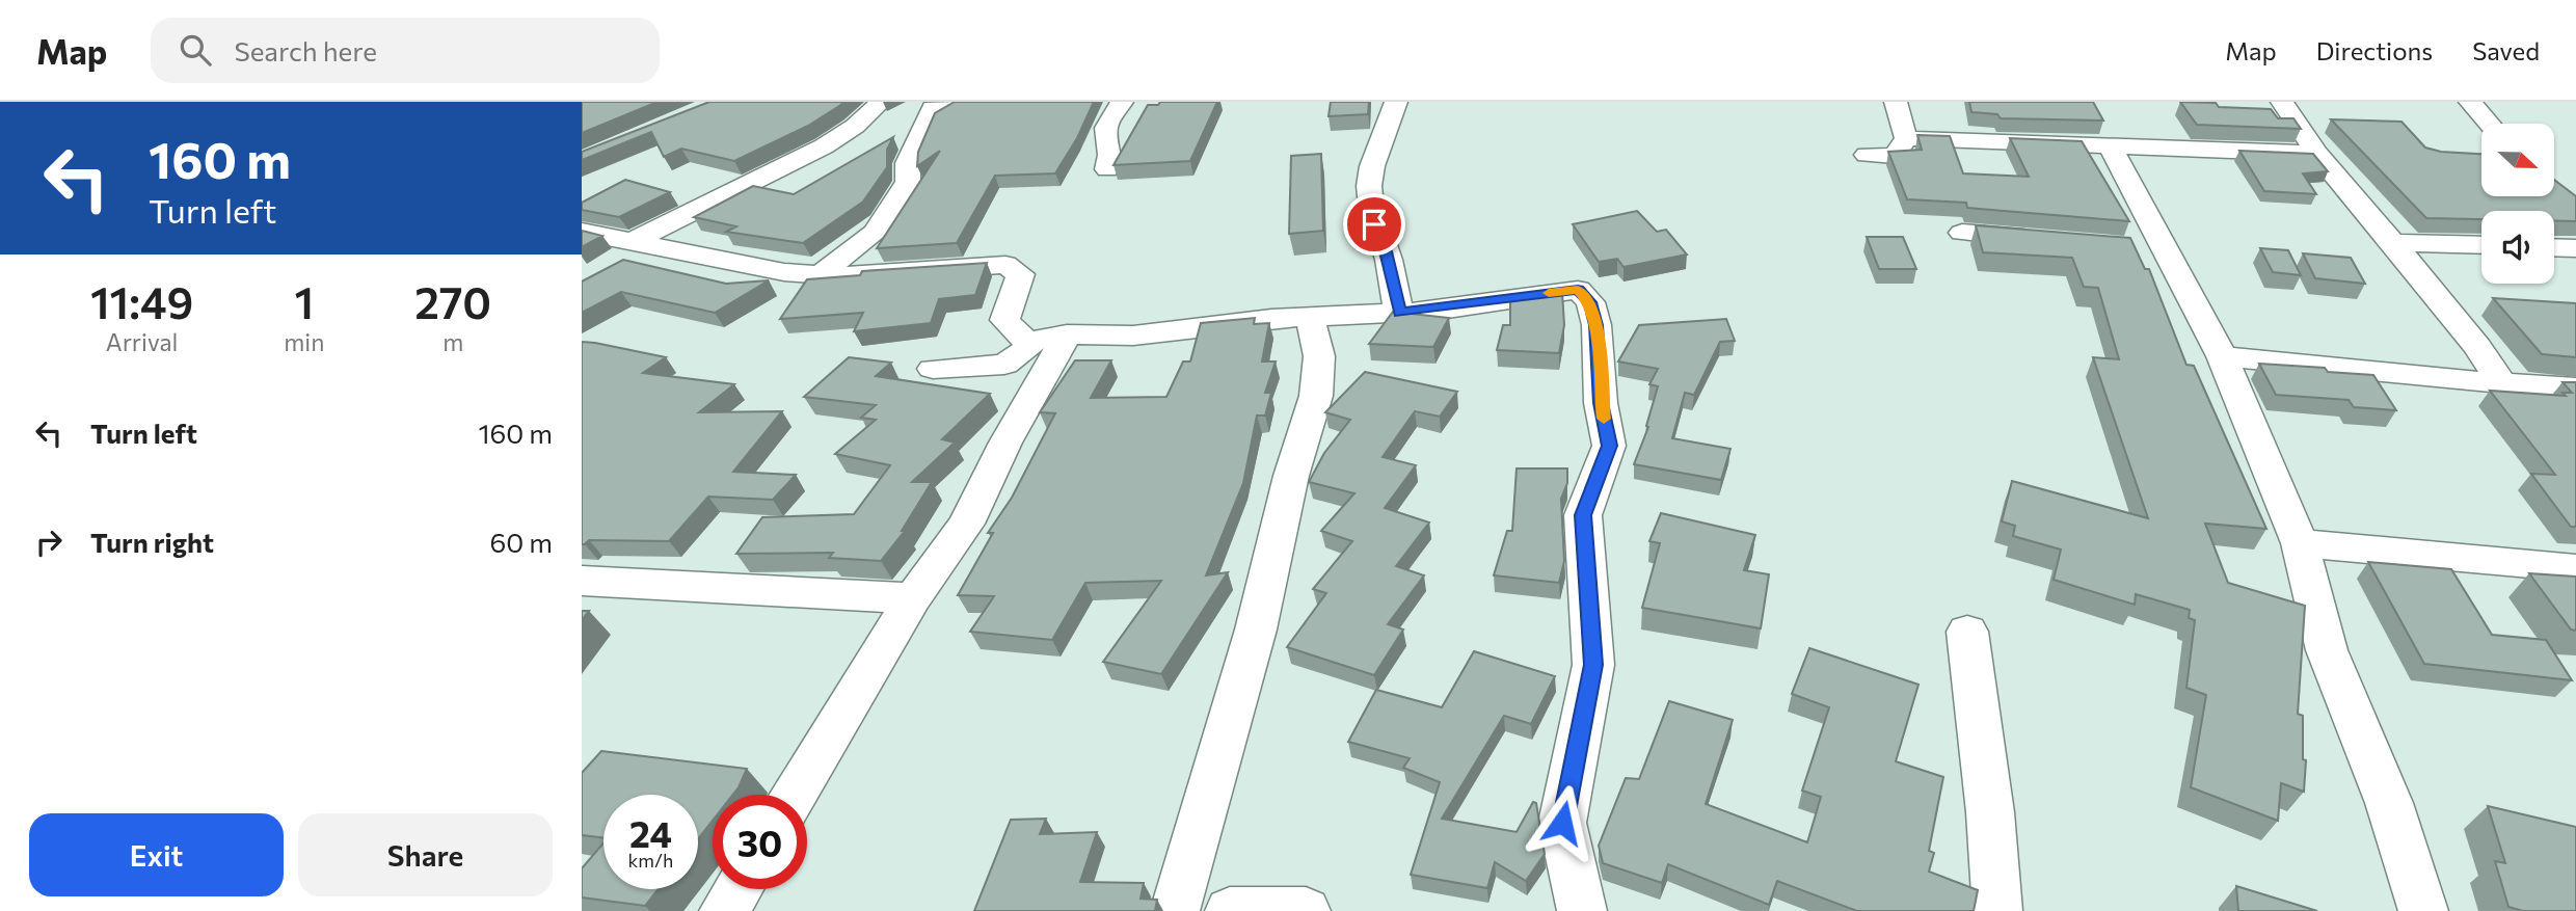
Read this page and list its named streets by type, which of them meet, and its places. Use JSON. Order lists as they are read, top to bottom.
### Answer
{
  "north": "right",
  "page": {
    "header": "Map",
    "search": "Search here",
    "nav": ["Map", "Directions", "Saved"],
    "turn": ["160 m", "Turn left"],
    "eta": [
      "11:49",
      "Arrival",
      "1",
      "min",
      "270",
      "m"
    ],
    "list": [
      {
        "name": "Turn left",
        "value": "160 m"
      },
      {
        "name": "Turn right",
        "value": "60 m"
      }
    ],
    "speed": "24 km/h",
    "limit": "30",
    "buttons": ["Exit", "Share"]
  }
}
